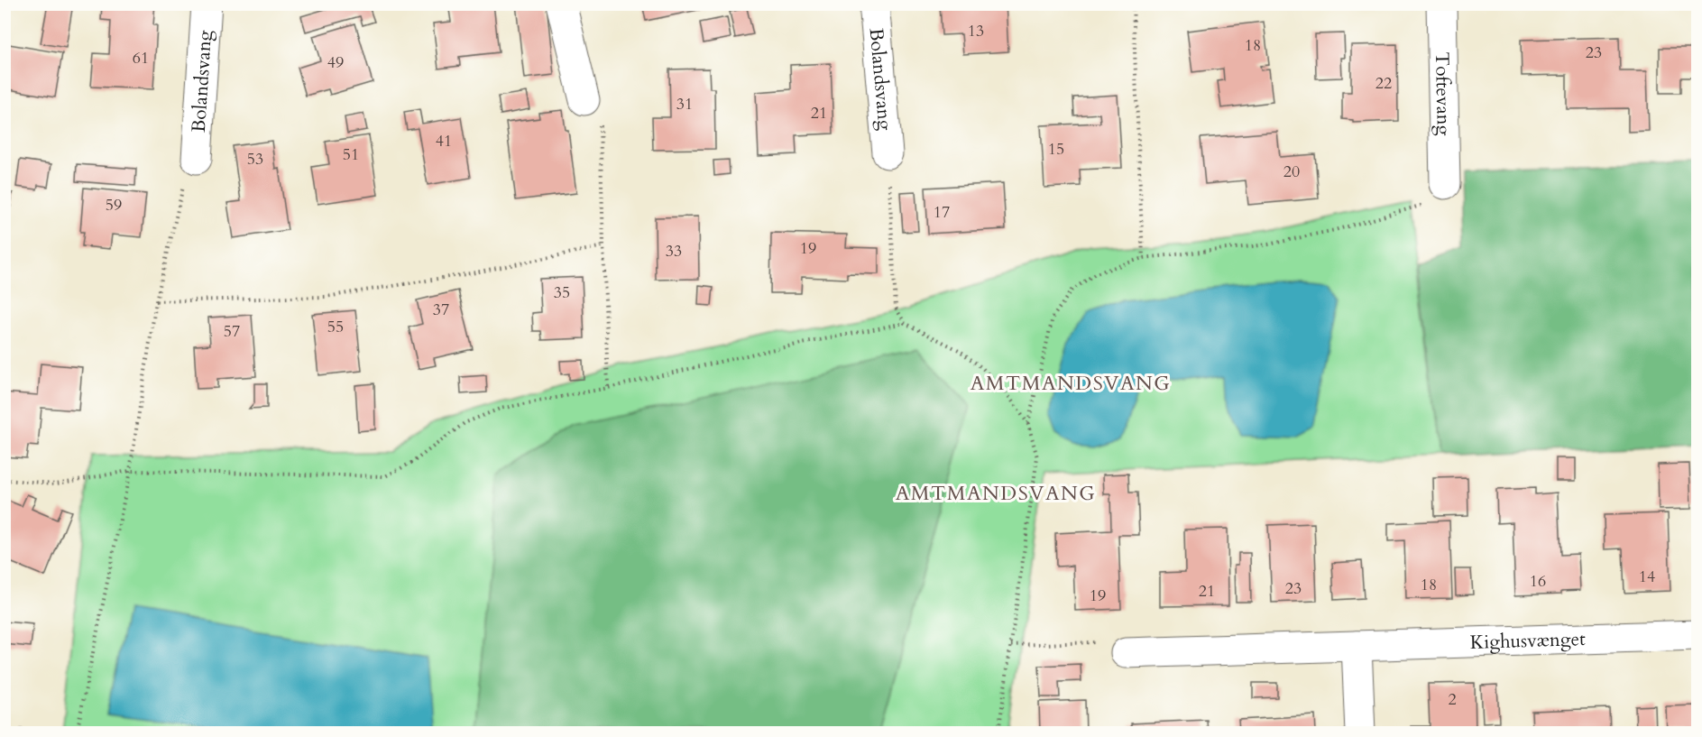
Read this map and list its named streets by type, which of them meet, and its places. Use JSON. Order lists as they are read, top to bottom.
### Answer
{
  "streets": {
    "street": ["Bolandsvang", "Toftevang", "Kighusvænget"]
  },
  "districts": ["AMTMANDSVANG", "AMTMANDSVANG"],
  "house_numbers": [
    "13",
    "18",
    "23",
    "61",
    "49",
    "22",
    "31",
    "21",
    "41",
    "15",
    "51",
    "53",
    "20",
    "59",
    "17",
    "19",
    "33",
    "35",
    "37",
    "55",
    "57",
    "14",
    "16",
    "18",
    "23",
    "21",
    "19",
    "2"
  ]
}
